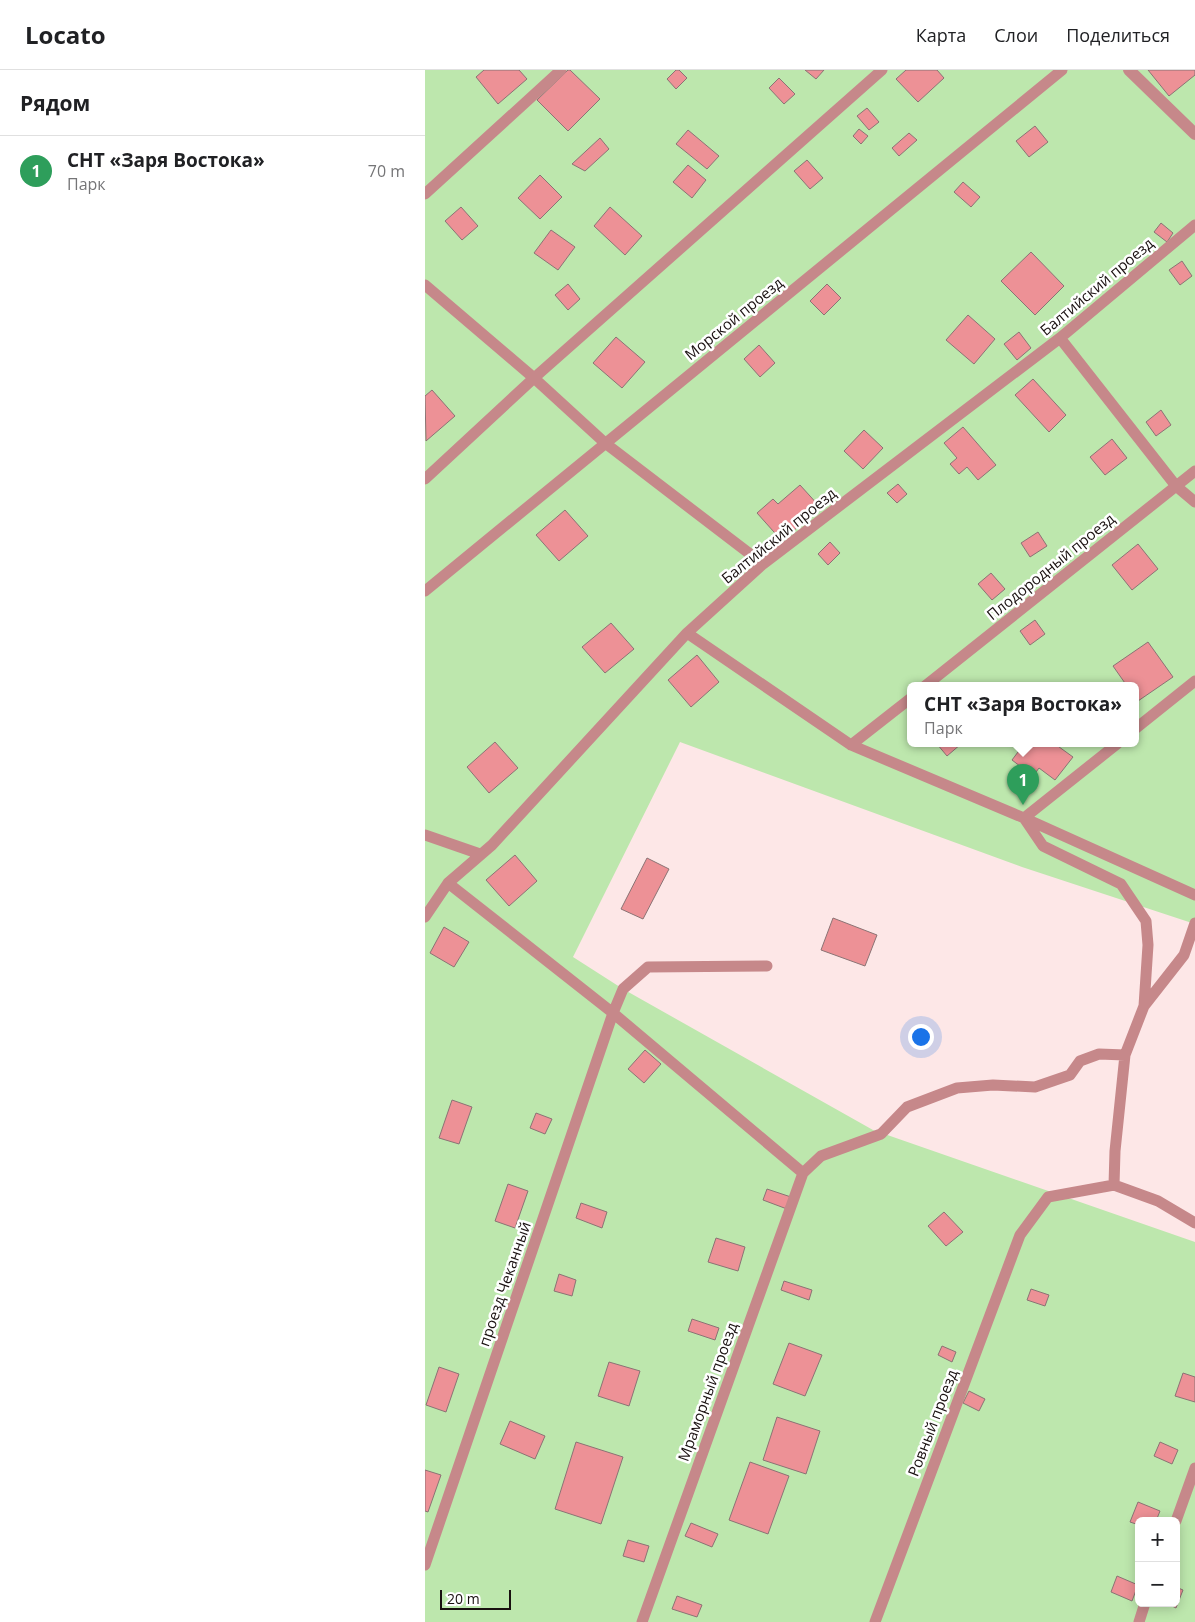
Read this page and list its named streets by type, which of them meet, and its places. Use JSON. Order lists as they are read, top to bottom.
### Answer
{
  "streets": {
    "lane": [
      "Балтийский проезд",
      "Морской проезд",
      "Плодородный проезд",
      "проезд Чеканный",
      "Мраморный проезд",
      "Ровный проезд"
    ]
  },
  "scale_bar": "20 m",
  "page": {
    "header": "Locato",
    "nav": ["Карта", "Слои", "Поделиться"],
    "heading": "Рядом",
    "list": [
      {
        "mark": "1",
        "name": "СНТ «Заря Востока»",
        "note": "Парк",
        "value": "70 m"
      }
    ],
    "popup": ["СНТ «Заря Востока»", "Парк"],
    "pins": "1",
    "map_buttons": ["+", "−"],
    "scale": "20 m"
  }
}
